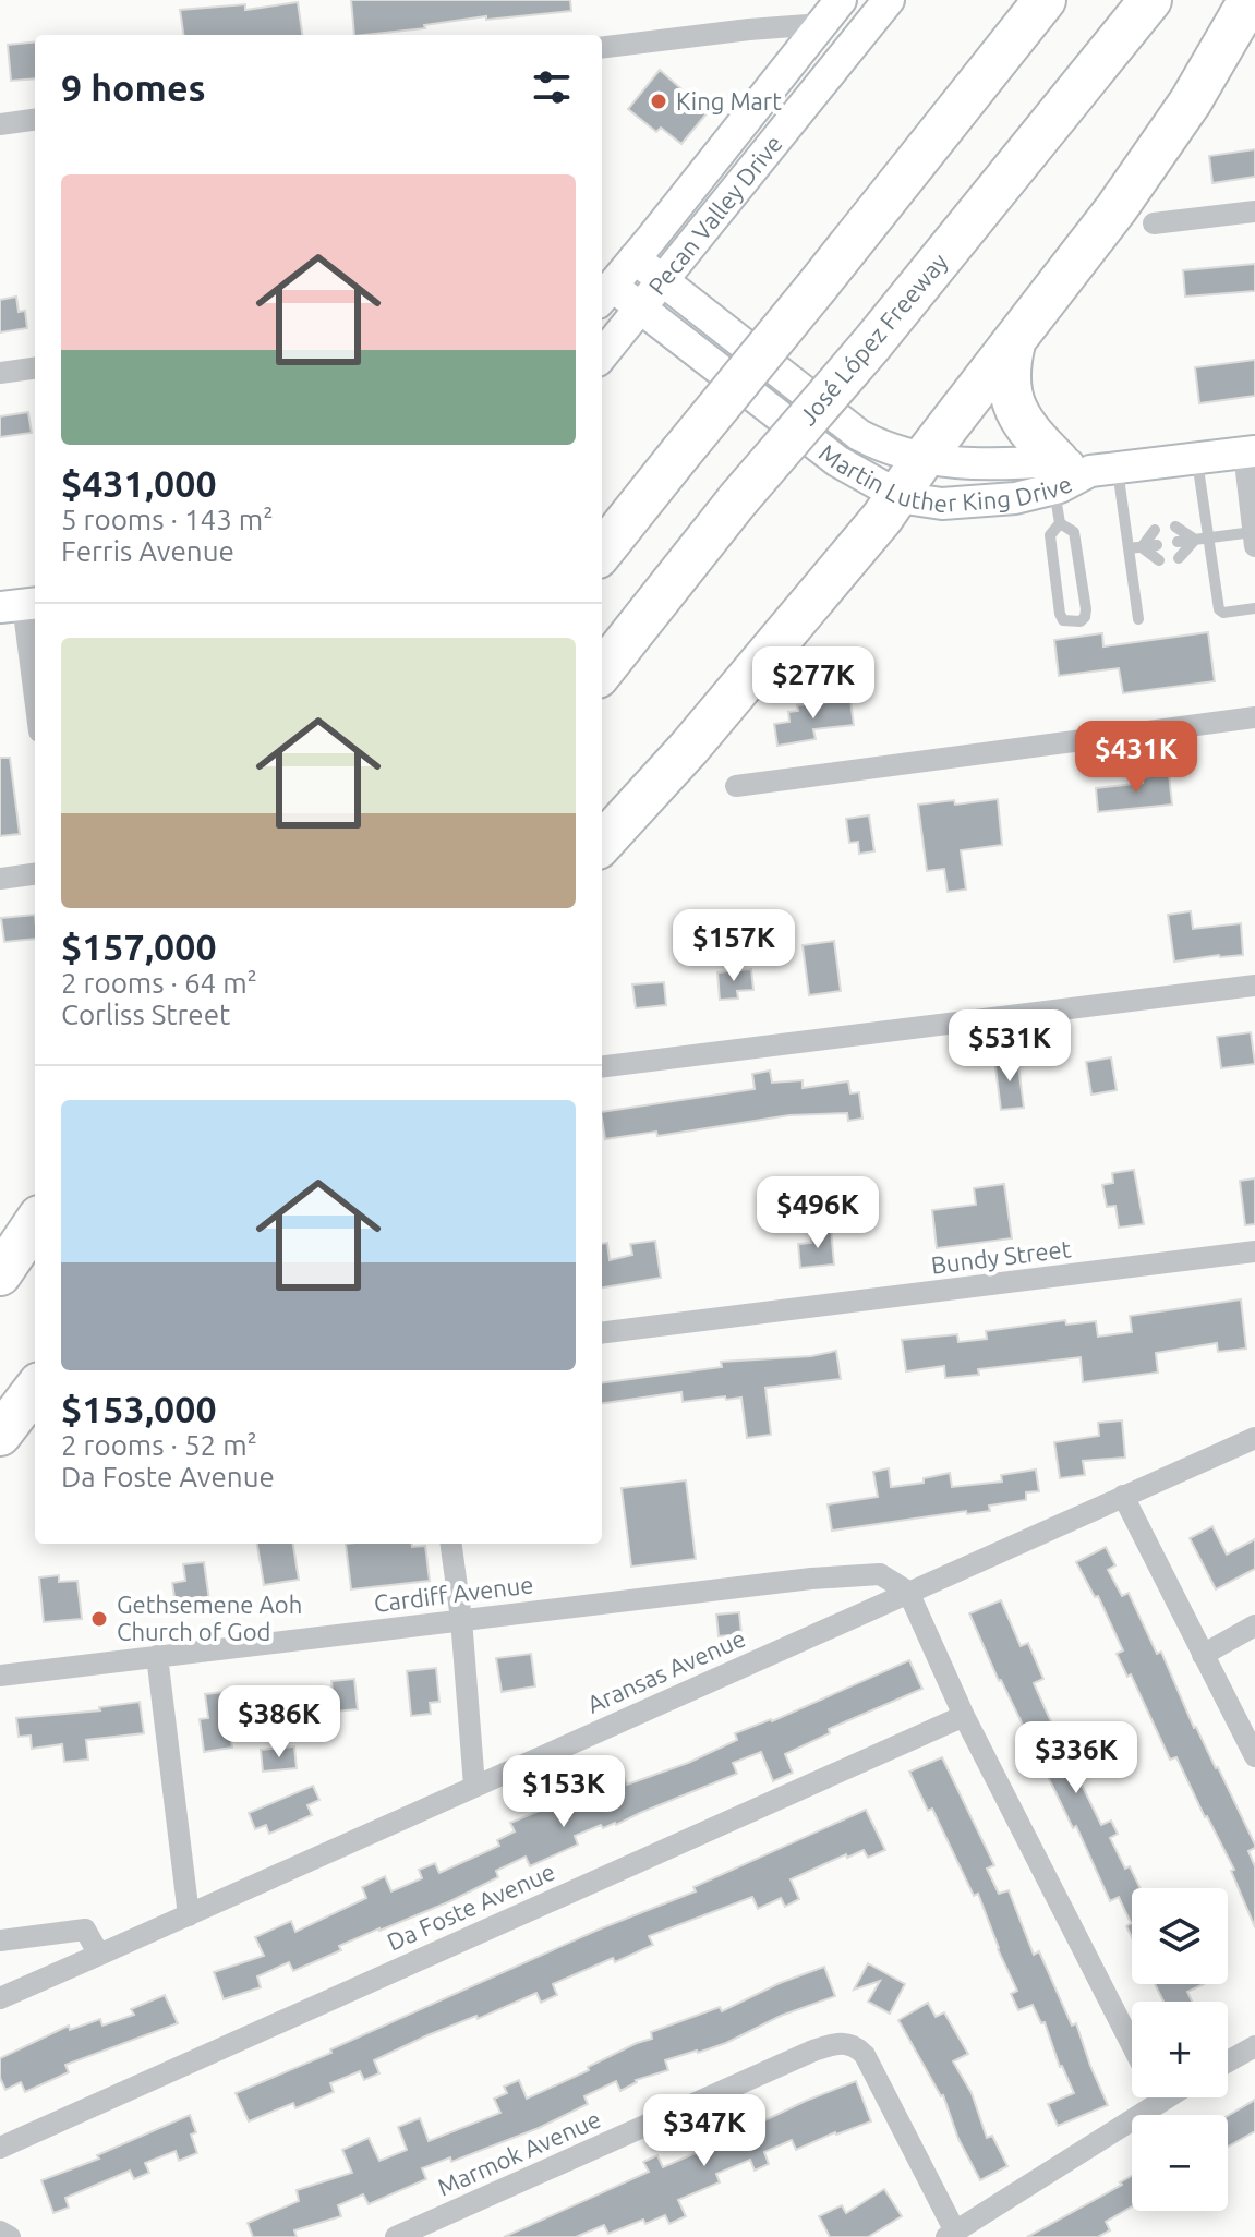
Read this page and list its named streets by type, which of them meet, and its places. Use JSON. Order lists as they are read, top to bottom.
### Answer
{
  "streets": {
    "highway": ["José López Freeway"],
    "main road": ["Pecan Valley Drive", "Martin Luther King Drive"],
    "street": [
      "Bundy Street",
      "Cardiff Avenue",
      "Aransas Avenue",
      "Da Foste Avenue",
      "Marmok Avenue"
    ]
  },
  "crossings": [
    ["Pecan Valley Drive", "Martin Luther King Drive"],
    ["Cardiff Avenue", "Aransas Avenue"]
  ],
  "places": ["King Mart", "Gethsemene Aoh Church of God"],
  "page": {
    "heading": "9 homes",
    "list": [
      {
        "name": "$431,000",
        "note": "5 rooms · 143 m² · Ferris Avenue"
      },
      {
        "name": "$157,000",
        "note": "2 rooms · 64 m² · Corliss Street"
      },
      {
        "name": "$153,000",
        "note": "2 rooms · 52 m² · Da Foste Avenue"
      }
    ],
    "price": [
      "$277K",
      "$431K",
      "$157K",
      "$531K",
      "$496K",
      "$386K",
      "$336K",
      "$153K",
      "$347K"
    ],
    "map_buttons": ["+", "−"]
  }
}
